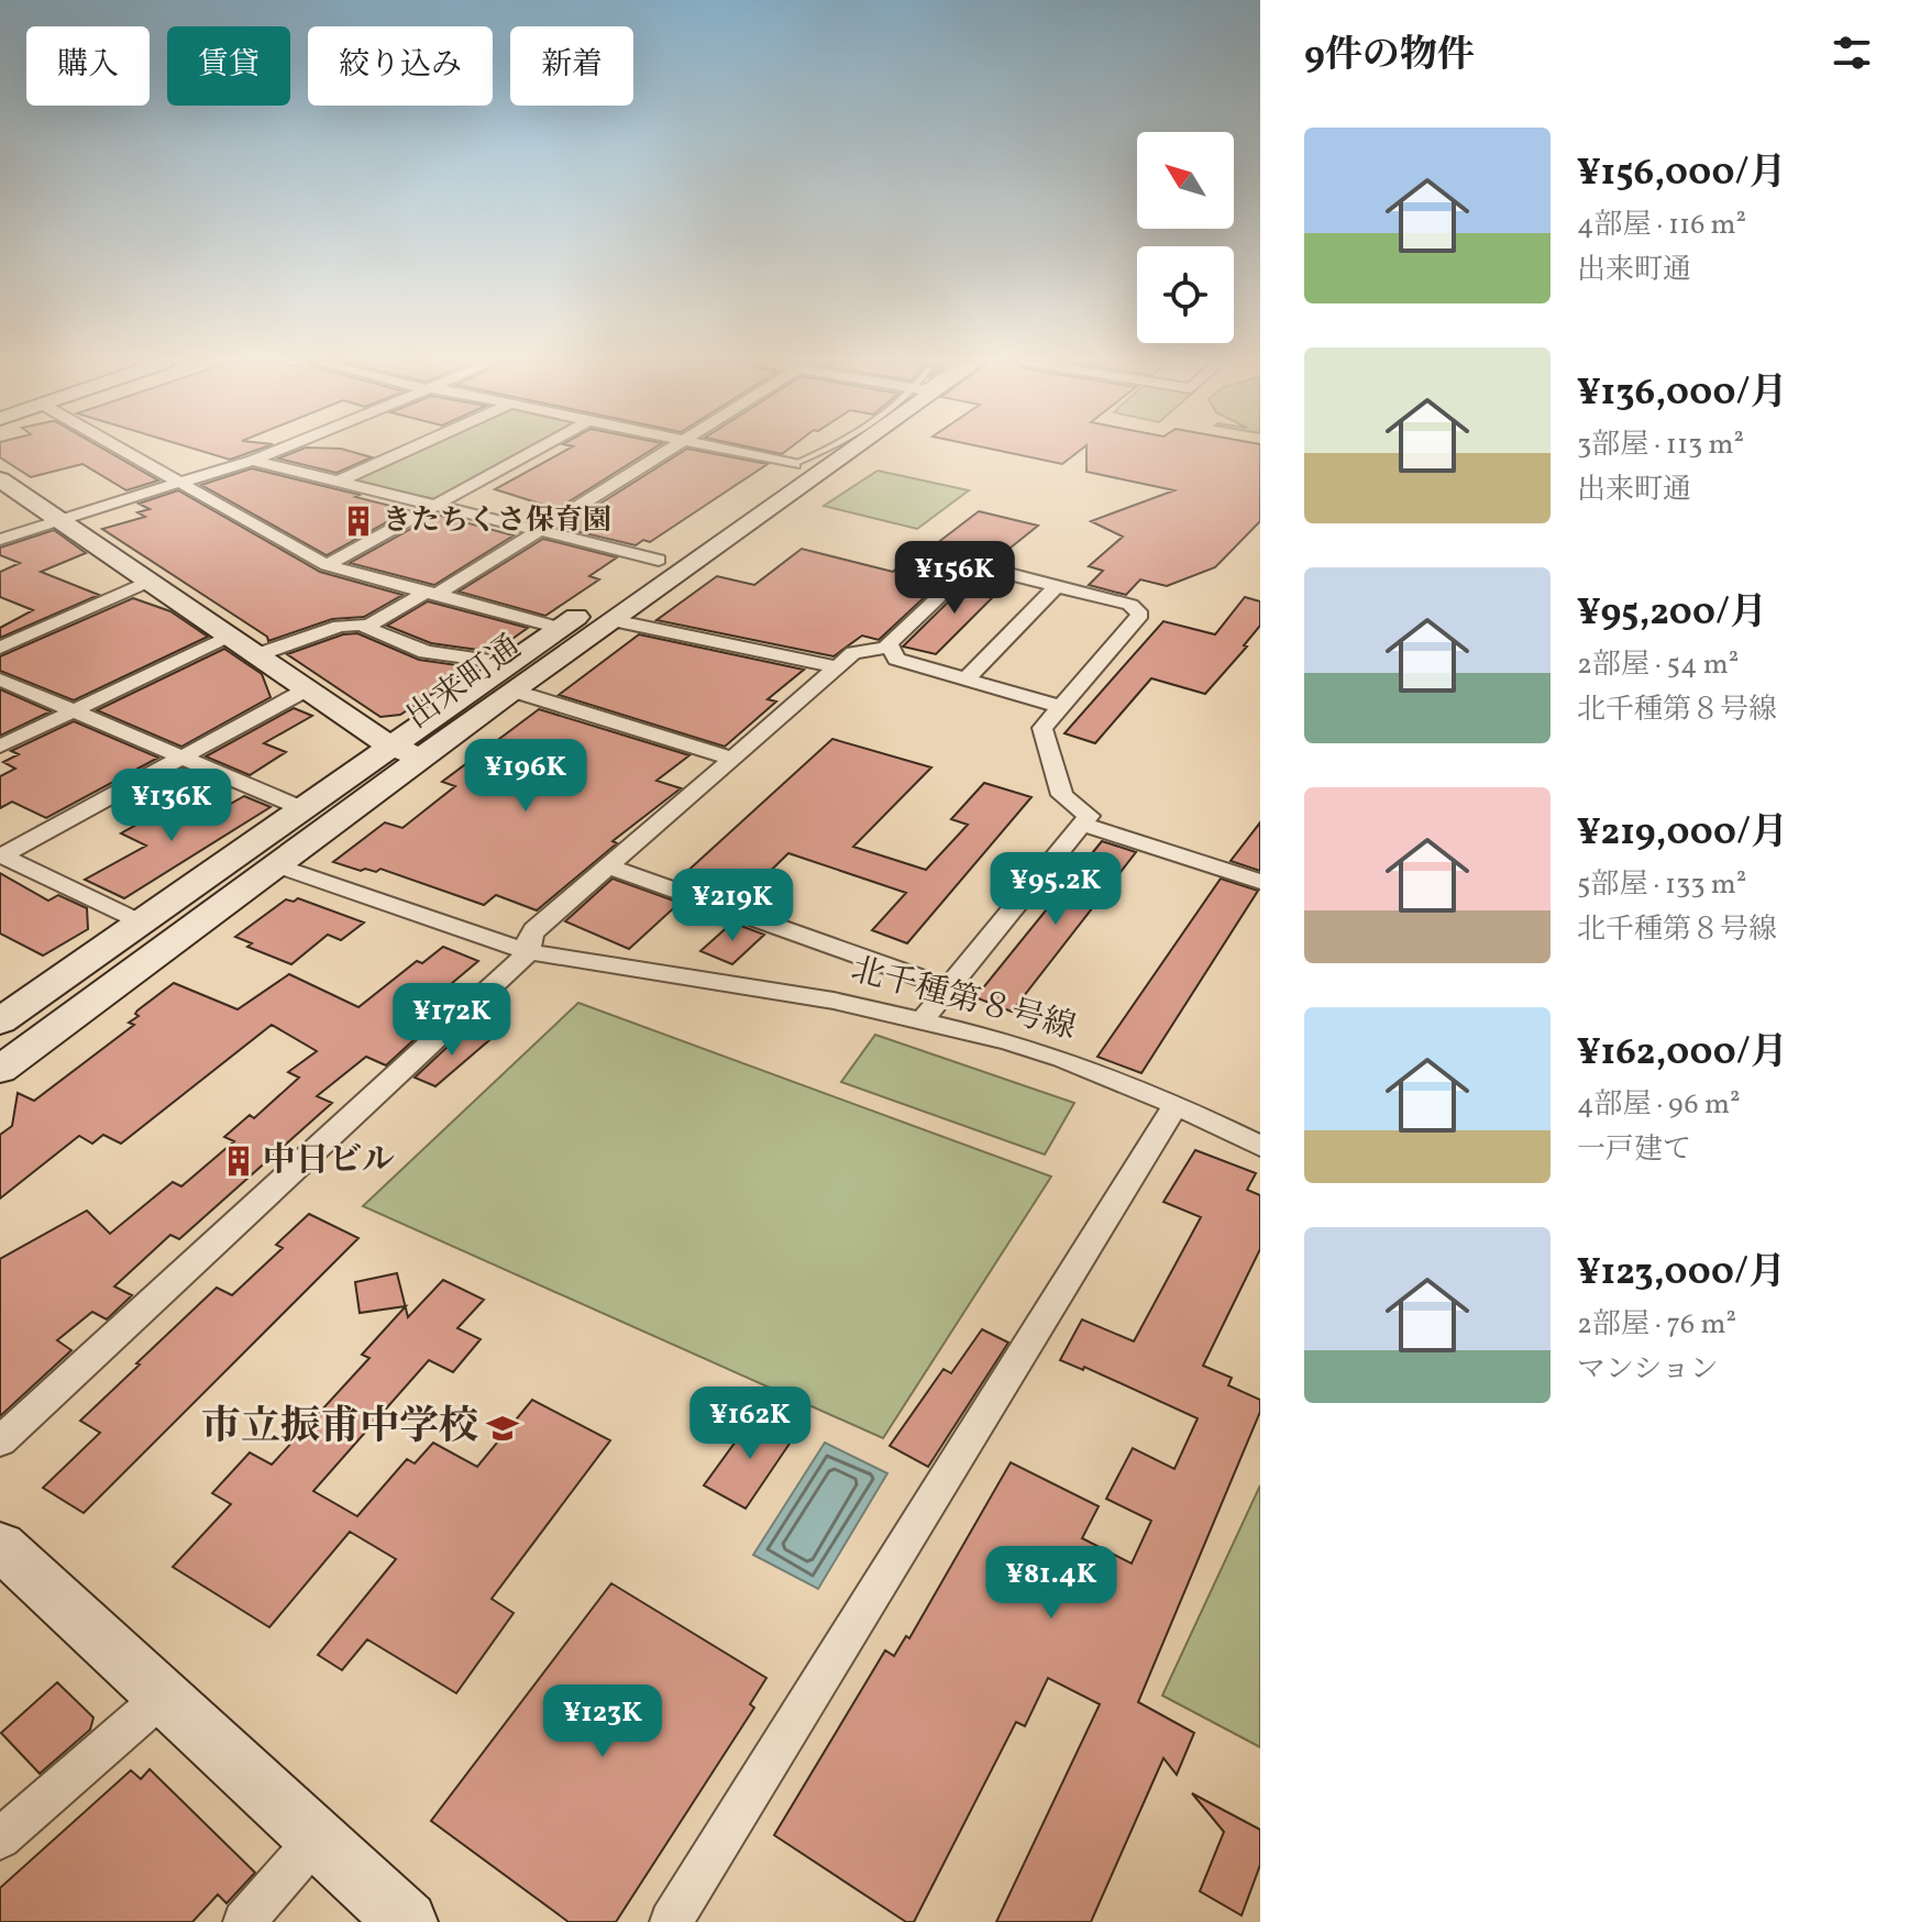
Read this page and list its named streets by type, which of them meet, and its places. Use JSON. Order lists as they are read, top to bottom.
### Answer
{
  "streets": {
    "main road": ["出来町通"],
    "street": ["北千種第８号線"]
  },
  "crossings": [
    ["出来町通", "北千種第８号線"]
  ],
  "places": {
    "building": ["きたちくさ保育園", "中日ビル"],
    "school or university": ["市立振甫中学校"]
  },
  "north": "top left",
  "page": {
    "heading": "9件の物件",
    "chip": [
      "購入",
      "賃貸",
      "絞り込み",
      "新着"
    ],
    "list": [
      {
        "name": "¥156,000/月",
        "note": "4部屋 · 116 m² · 出来町通"
      },
      {
        "name": "¥136,000/月",
        "note": "3部屋 · 113 m² · 出来町通"
      },
      {
        "name": "¥95,200/月",
        "note": "2部屋 · 54 m² · 北千種第８号線"
      },
      {
        "name": "¥219,000/月",
        "note": "5部屋 · 133 m² · 北千種第８号線"
      },
      {
        "name": "¥162,000/月",
        "note": "4部屋 · 96 m² · 一戸建て"
      },
      {
        "name": "¥123,000/月",
        "note": "2部屋 · 76 m² · マンション"
      }
    ],
    "price": [
      "¥156K",
      "¥196K",
      "¥136K",
      "¥95.2K",
      "¥219K",
      "¥172K",
      "¥162K",
      "¥81.4K",
      "¥123K"
    ]
  }
}
